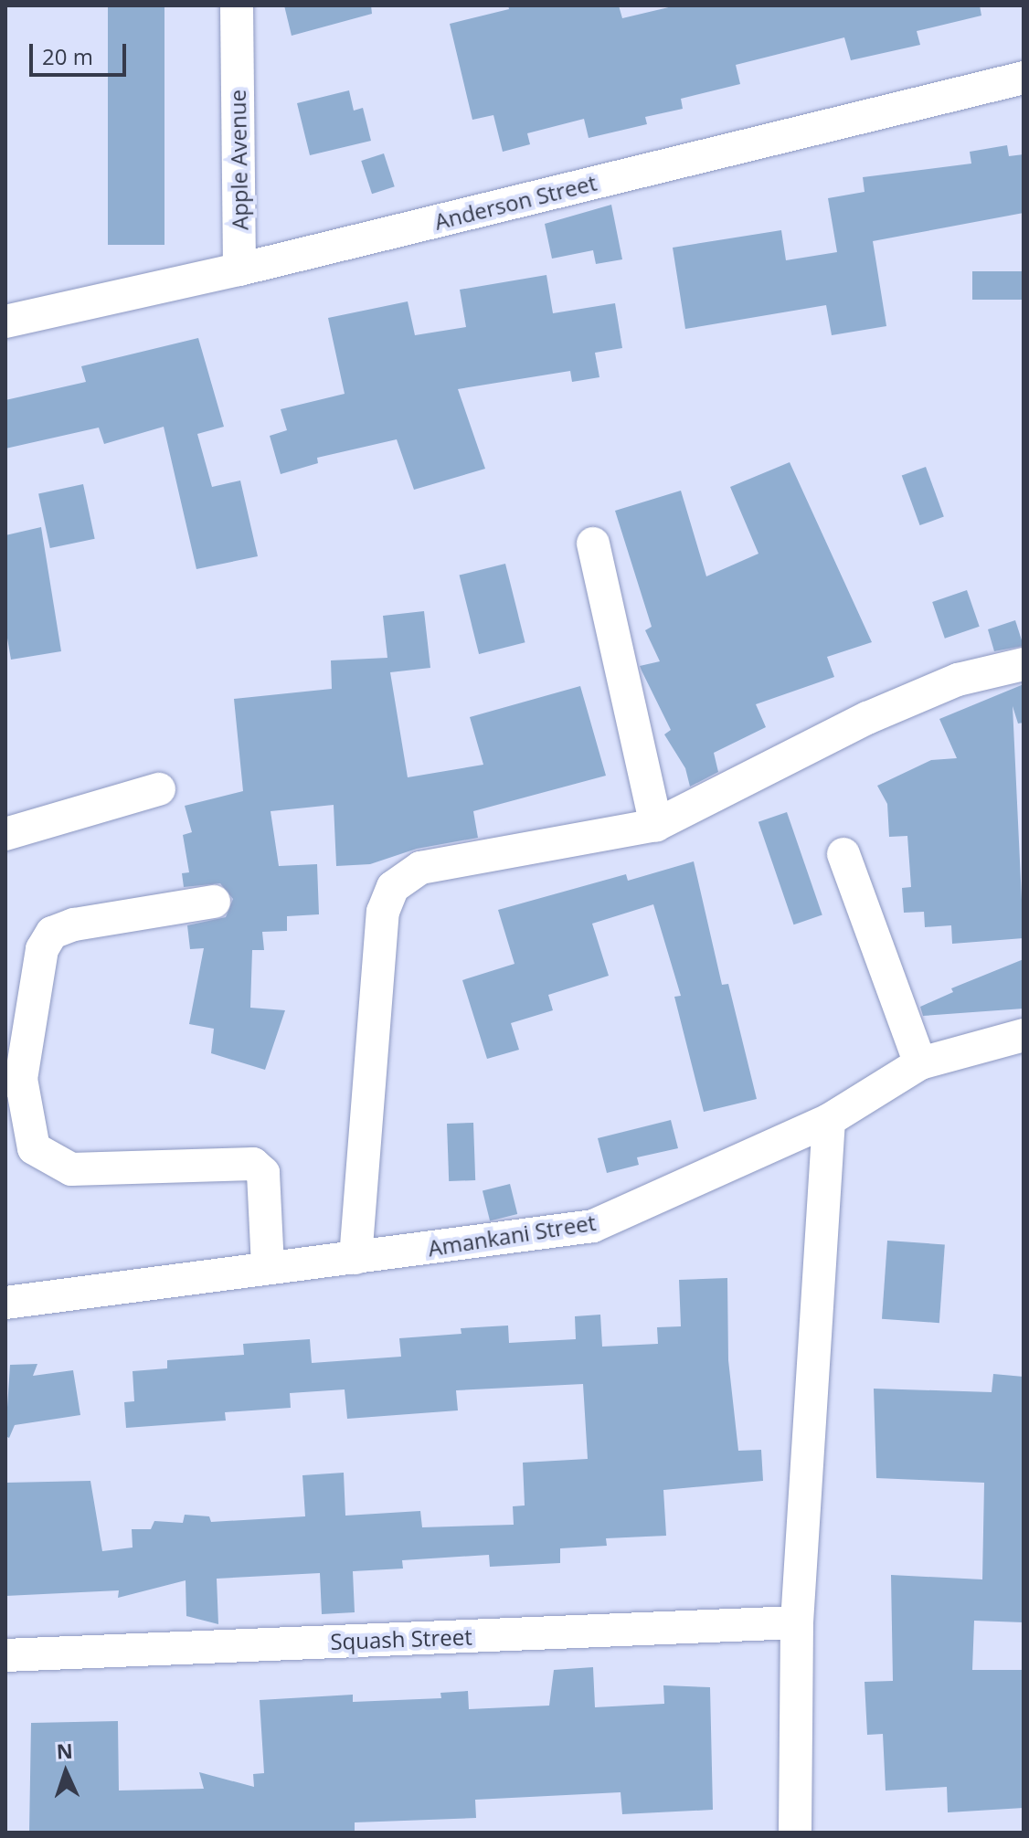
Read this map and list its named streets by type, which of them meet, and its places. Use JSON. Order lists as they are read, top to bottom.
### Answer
{
  "streets": {
    "street": [
      "Apple Avenue",
      "Anderson Street",
      "Amankani Street",
      "Squash Street"
    ]
  },
  "crossings": [
    ["Apple Avenue", "Anderson Street"]
  ],
  "scale_bar": "20 m",
  "north": "top"
}
